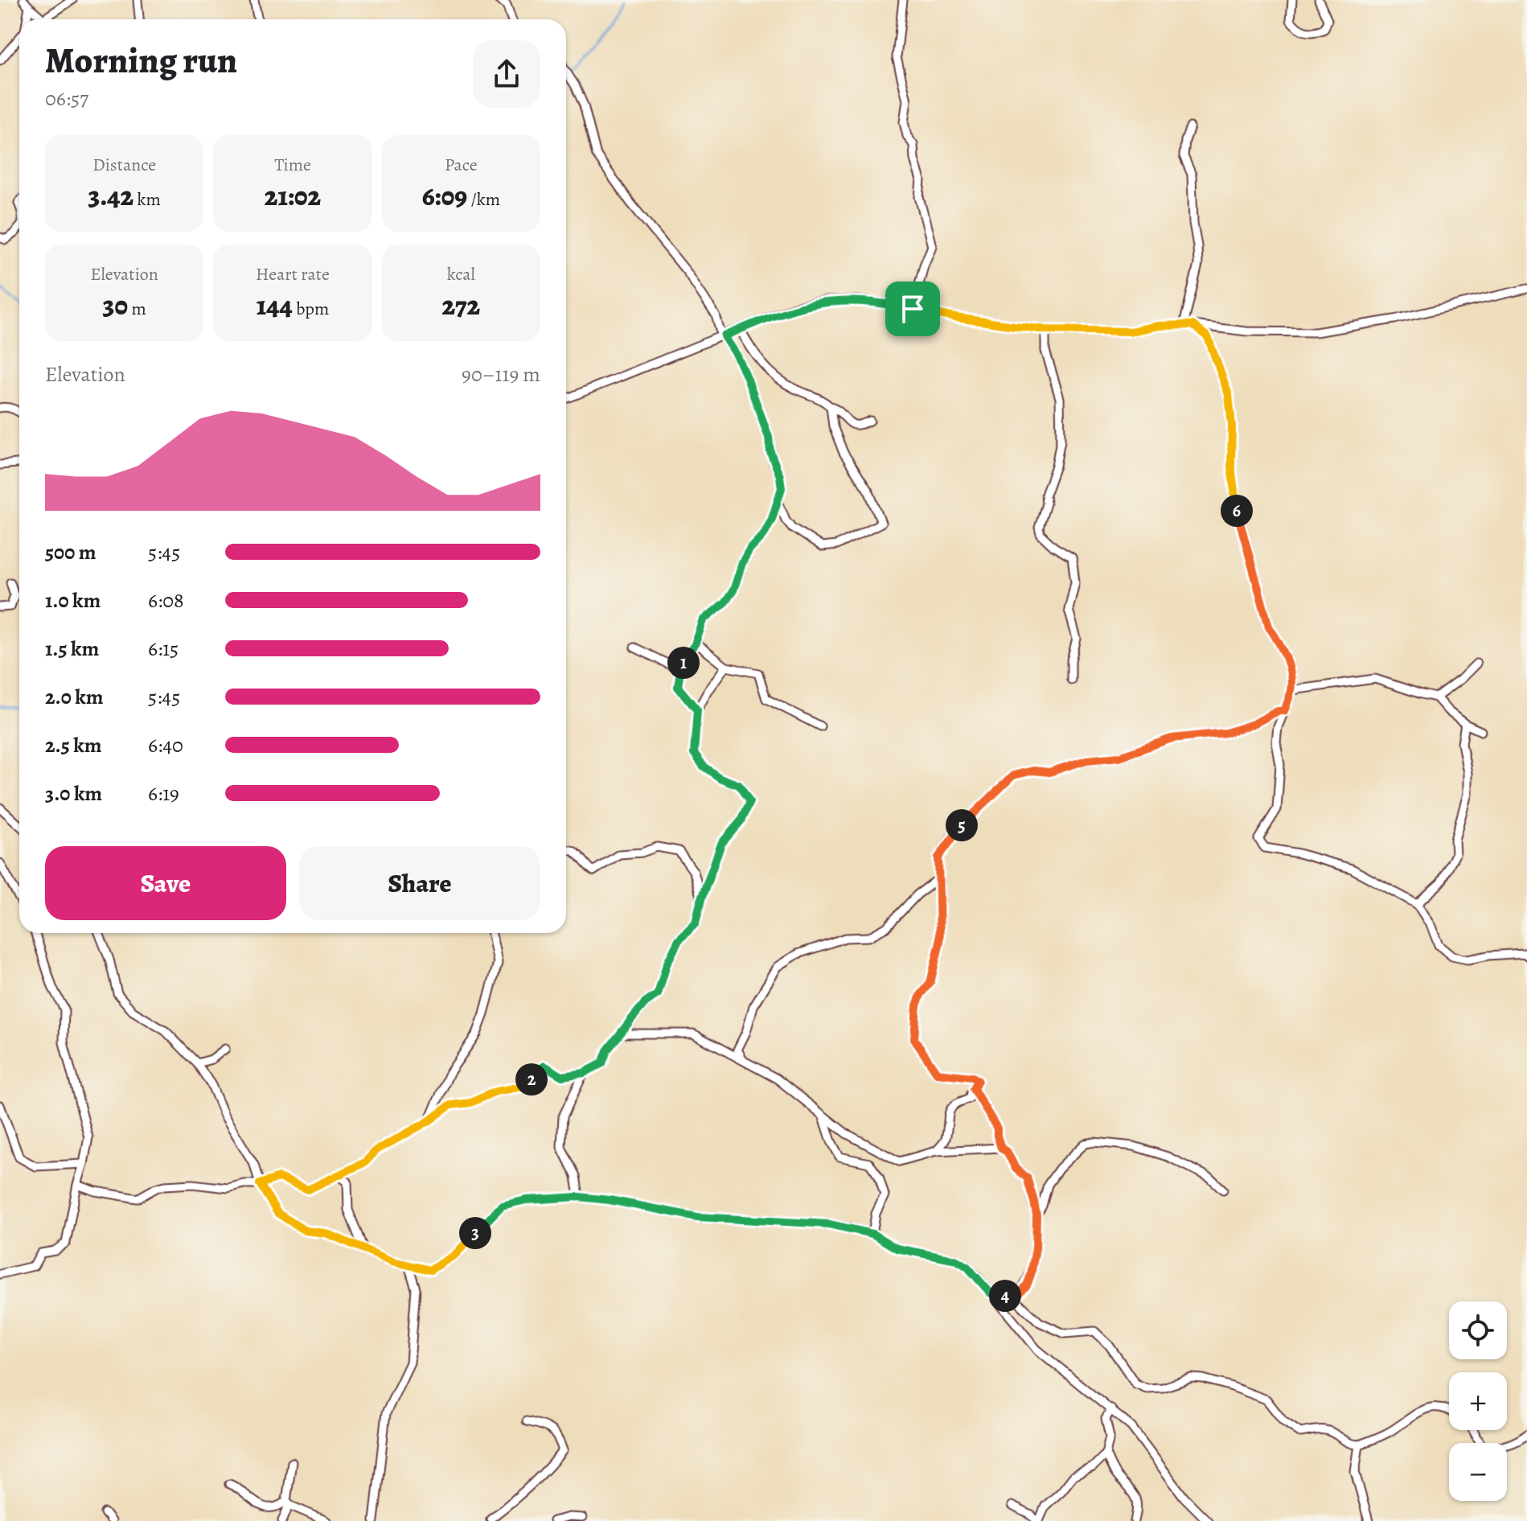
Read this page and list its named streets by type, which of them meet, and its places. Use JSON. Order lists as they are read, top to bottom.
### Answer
{
  "page": {
    "heading": ["Morning run", "06:57"],
    "stats": [
      ["Distance", "3.42 km"],
      ["Time", "21:02"],
      ["Pace", "6:09 /km"],
      ["Elevation", "30 m"],
      ["Heart rate", "144 bpm"],
      ["kcal", "272"]
    ],
    "chart": ["Elevation", "90–119 m"],
    "pins": [
      "6",
      "1",
      "5",
      "2",
      "3",
      "4"
    ],
    "list": [
      {
        "name": "500 m",
        "note": "5:45"
      },
      {
        "name": "1.0 km",
        "note": "6:08"
      },
      {
        "name": "1.5 km",
        "note": "6:15"
      },
      {
        "name": "2.0 km",
        "note": "5:45"
      },
      {
        "name": "2.5 km",
        "note": "6:40"
      },
      {
        "name": "3.0 km",
        "note": "6:19"
      }
    ],
    "buttons": ["Save", "Share"],
    "map_buttons": ["+", "−"]
  }
}
